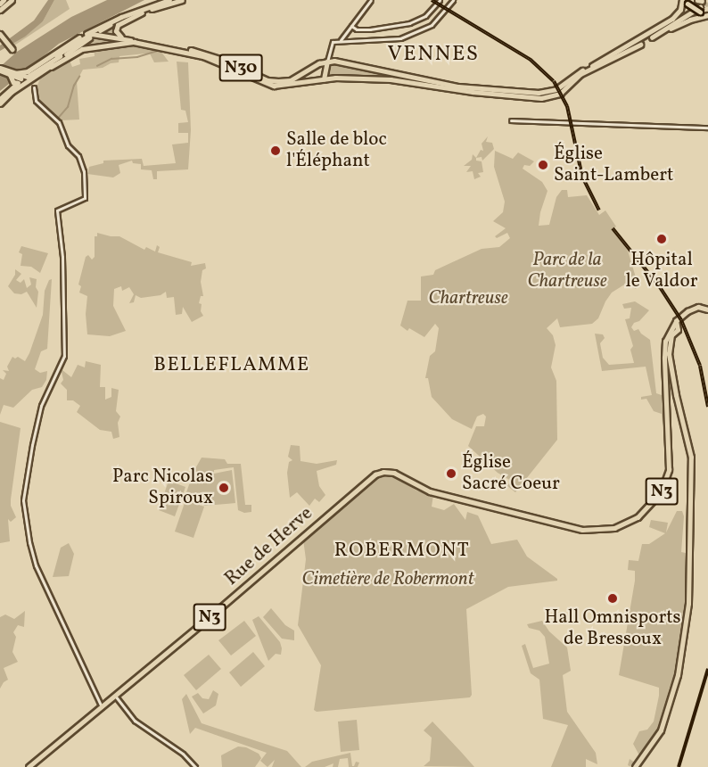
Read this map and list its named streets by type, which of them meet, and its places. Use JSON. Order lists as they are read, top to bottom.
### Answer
{
  "streets": {
    "main road": ["N30", "N3", "Rue de Herve"]
  },
  "districts": ["VENNES", "BELLEFLAMME", "ROBERMONT"],
  "parks": ["Parc de la Chartreuse", "Chartreuse", "Cimetière de Robermont"],
  "places": [
    "Salle de bloc l'Éléphant",
    "Église Saint-Lambert",
    "Hôpital le Valdor",
    "Église Sacré Coeur",
    "Parc Nicolas Spiroux",
    "Hall Omnisports de Bressoux"
  ]
}
